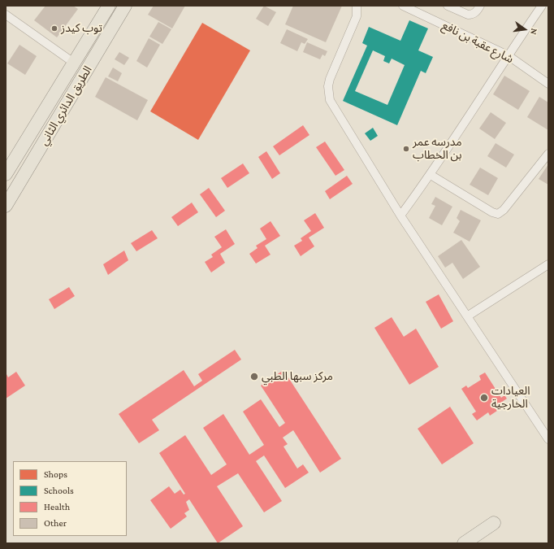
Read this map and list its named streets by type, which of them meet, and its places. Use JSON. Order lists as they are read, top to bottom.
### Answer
{
  "streets": {
    "main road": ["الطريق الدائري الثاني"],
    "street": ["شارع عقبة بن نافع"]
  },
  "places": [
    "توب كيدز",
    "مدرسه عمر بن الخطاب",
    "مركز سبها الطبي",
    "العيادات الخارجية"
  ],
  "legend": [
    "Shops",
    "Schools",
    "Health",
    "Other"
  ],
  "north": "right"
}
